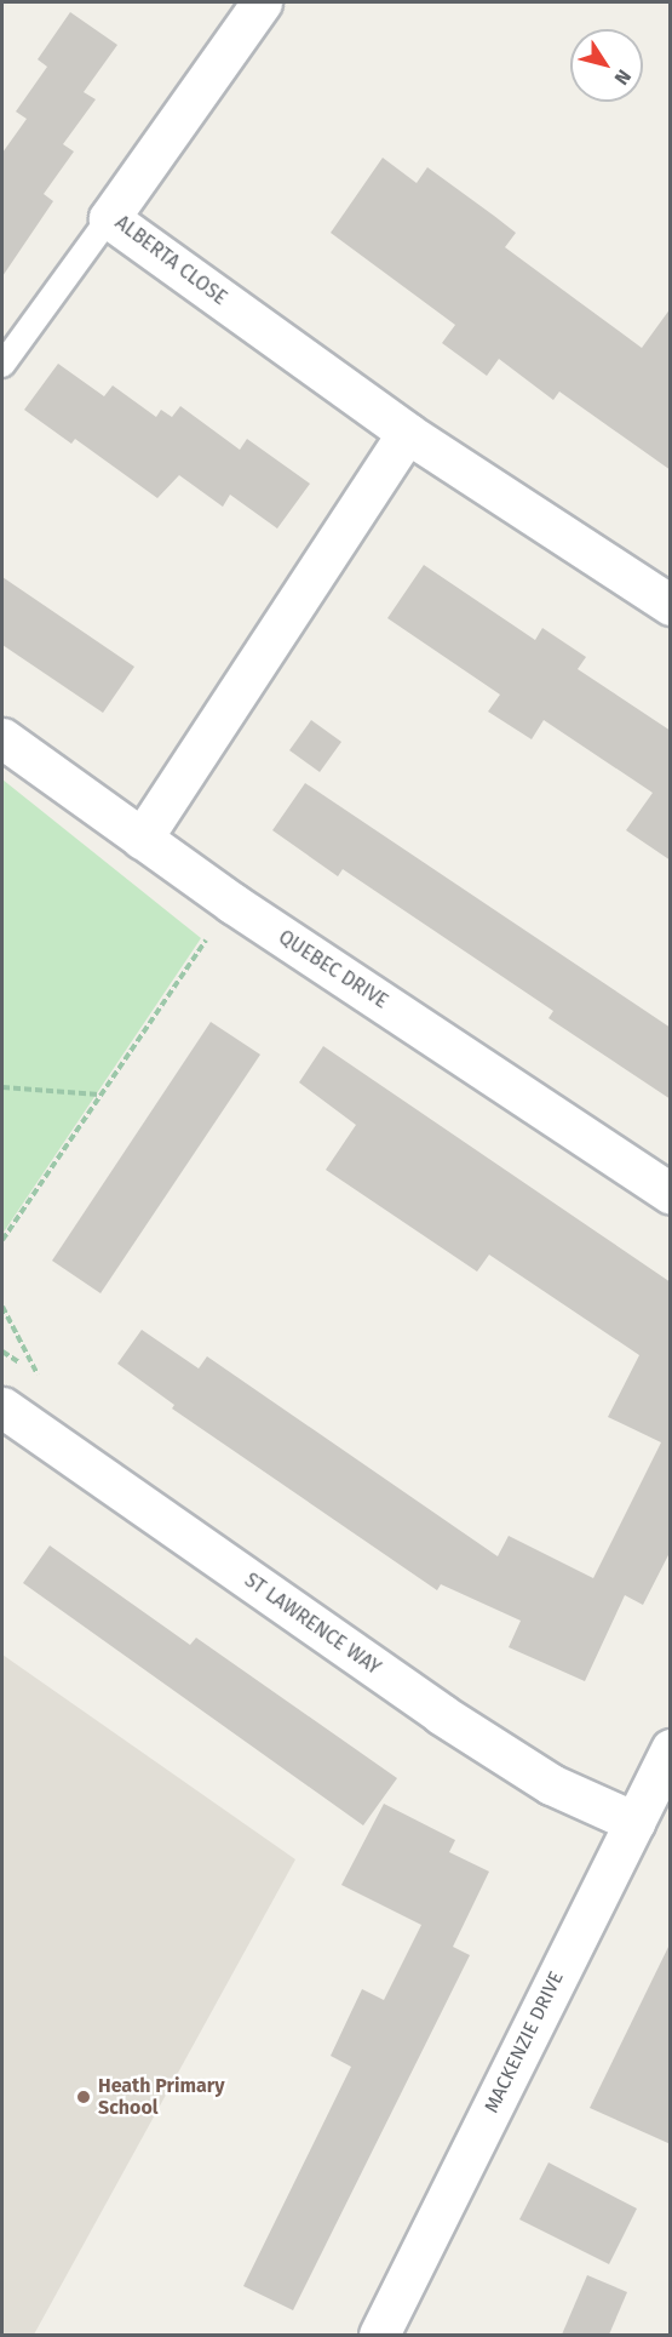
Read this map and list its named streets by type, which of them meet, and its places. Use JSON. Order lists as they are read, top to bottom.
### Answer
{
  "streets": {
    "street": [
      "ALBERTA CLOSE",
      "QUEBEC DRIVE",
      "ST LAWRENCE WAY",
      "MACKENZIE DRIVE"
    ]
  },
  "crossings": [
    ["ST LAWRENCE WAY", "MACKENZIE DRIVE"]
  ],
  "places": ["Heath Primary School"],
  "north": "bottom right"
}
